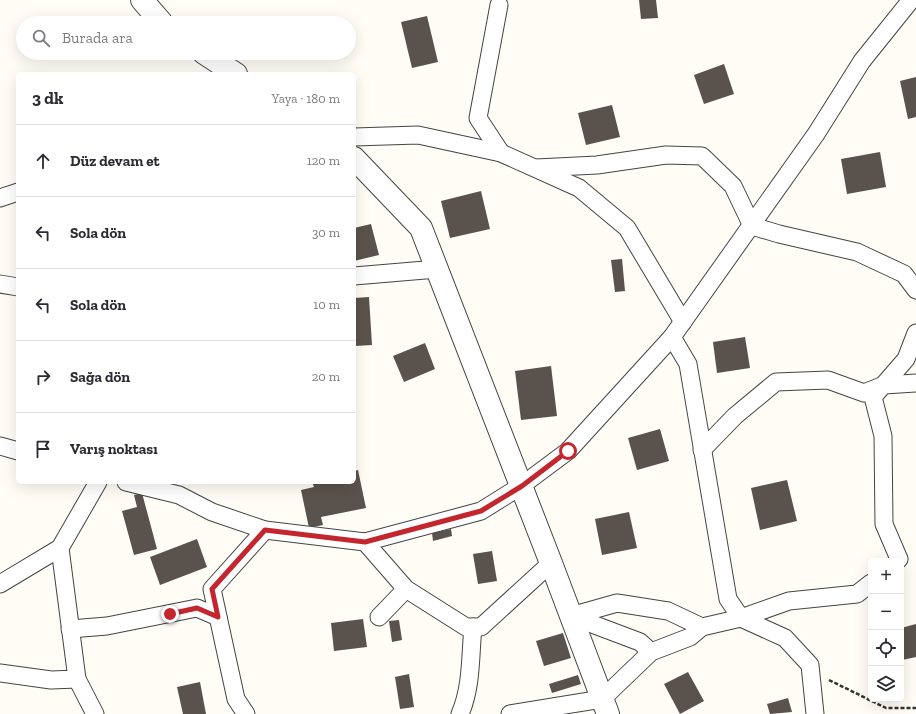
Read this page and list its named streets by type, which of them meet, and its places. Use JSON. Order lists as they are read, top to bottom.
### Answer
{
  "page": {
    "search": "Burada ara",
    "heading": ["3 dk", "Yaya · 180 m"],
    "list": [
      ["Düz devam et", "120 m"],
      ["Sola dön", "30 m"],
      ["Sola dön", "10 m"],
      ["Sağa dön", "20 m"],
      "Varış noktası"
    ],
    "map_buttons": ["+", "−"]
  }
}
